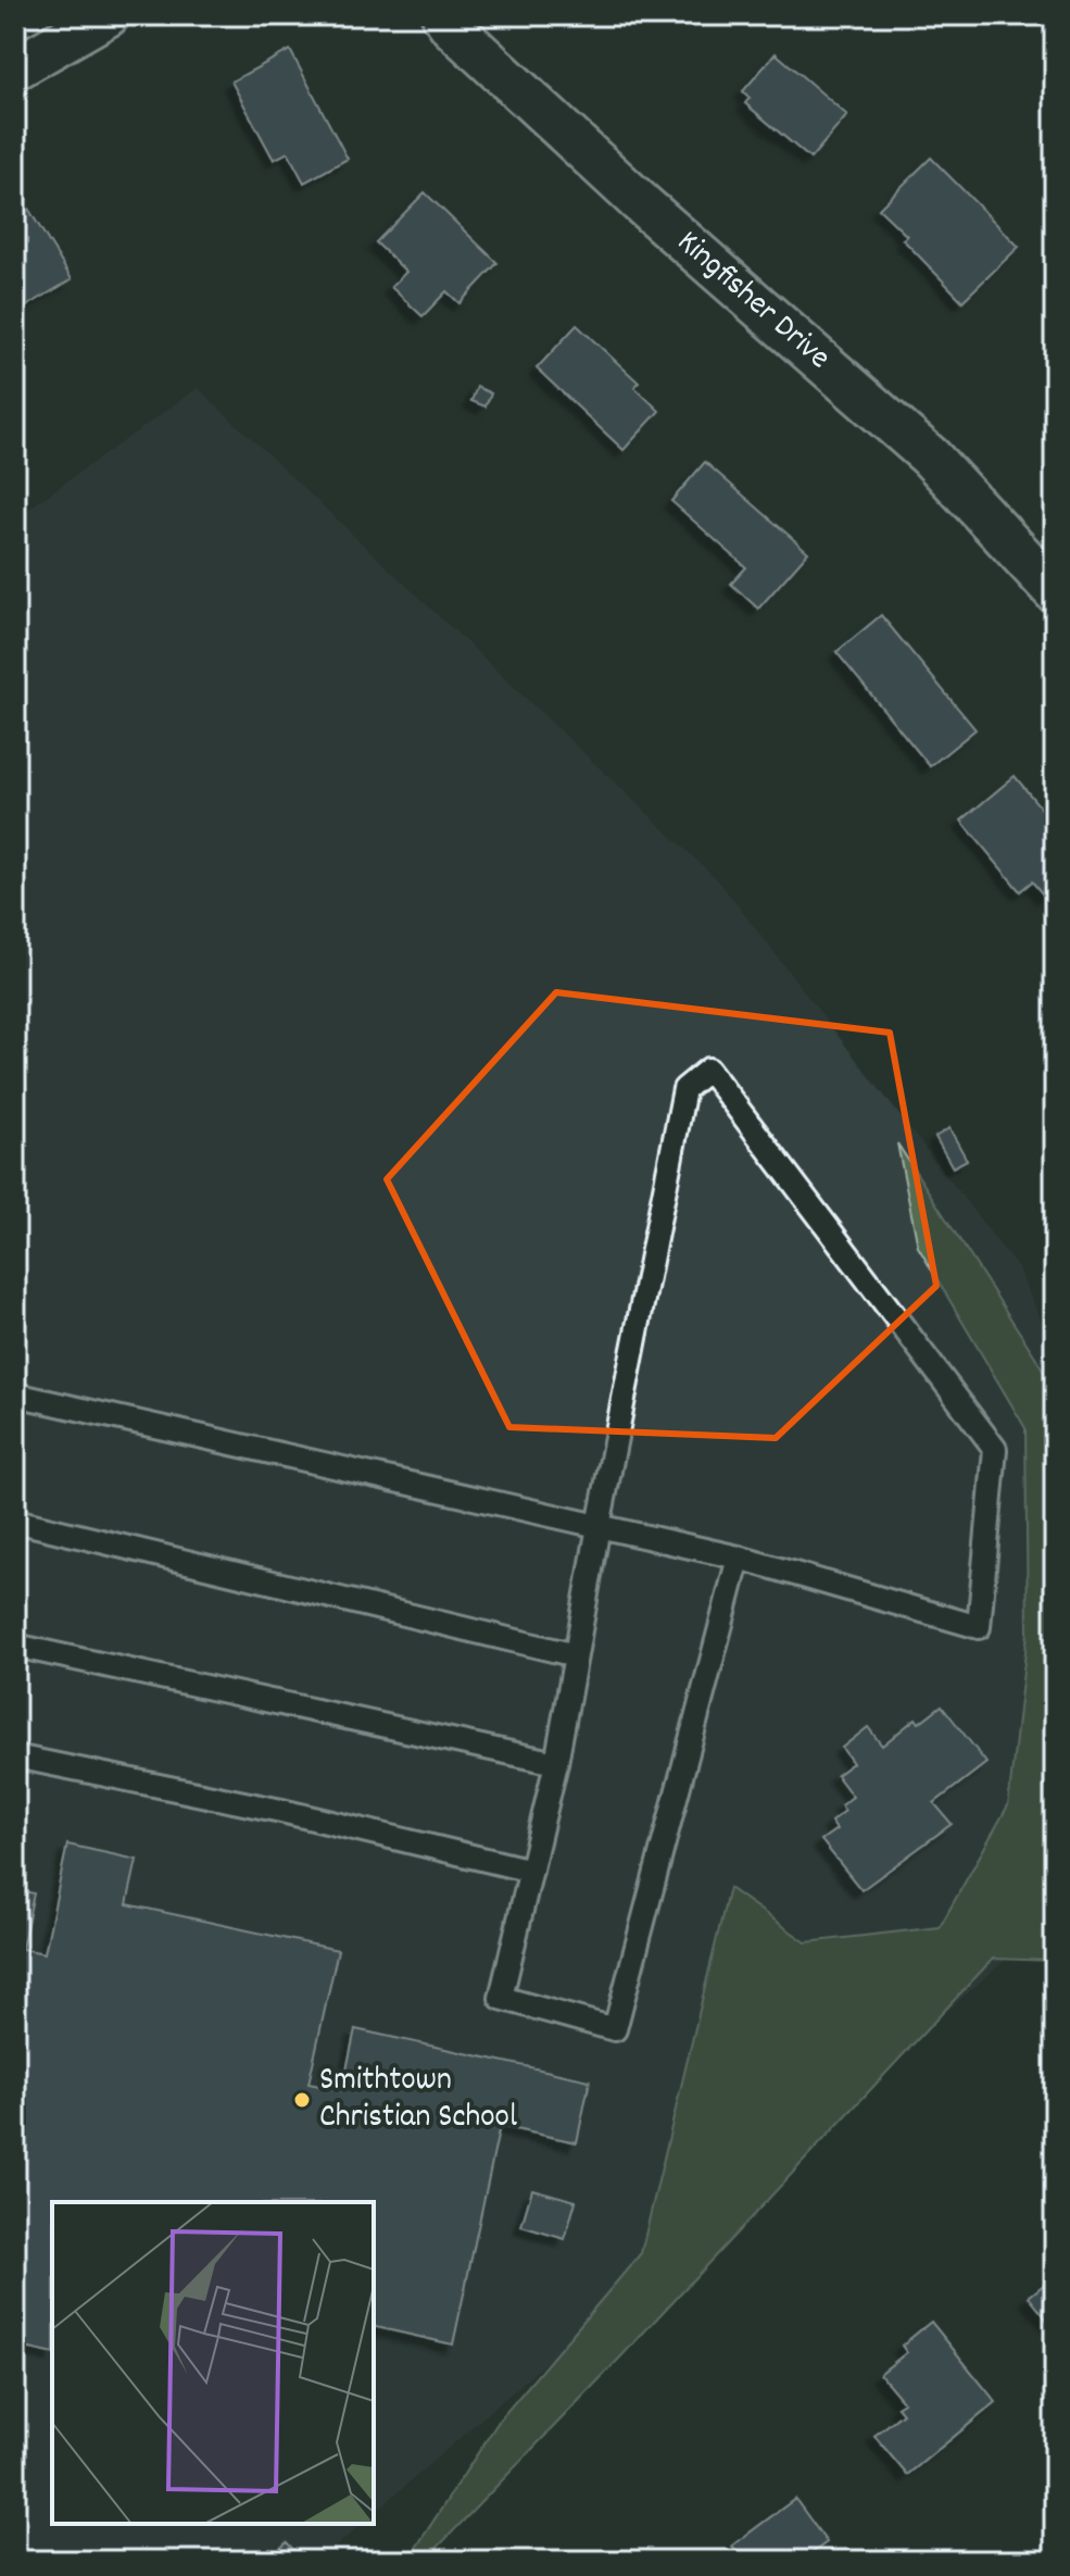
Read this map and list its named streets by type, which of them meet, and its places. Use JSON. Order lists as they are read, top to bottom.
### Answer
{
  "streets": {
    "street": ["Kingfisher Drive"]
  },
  "places": ["Smithtown Christian School"]
}
